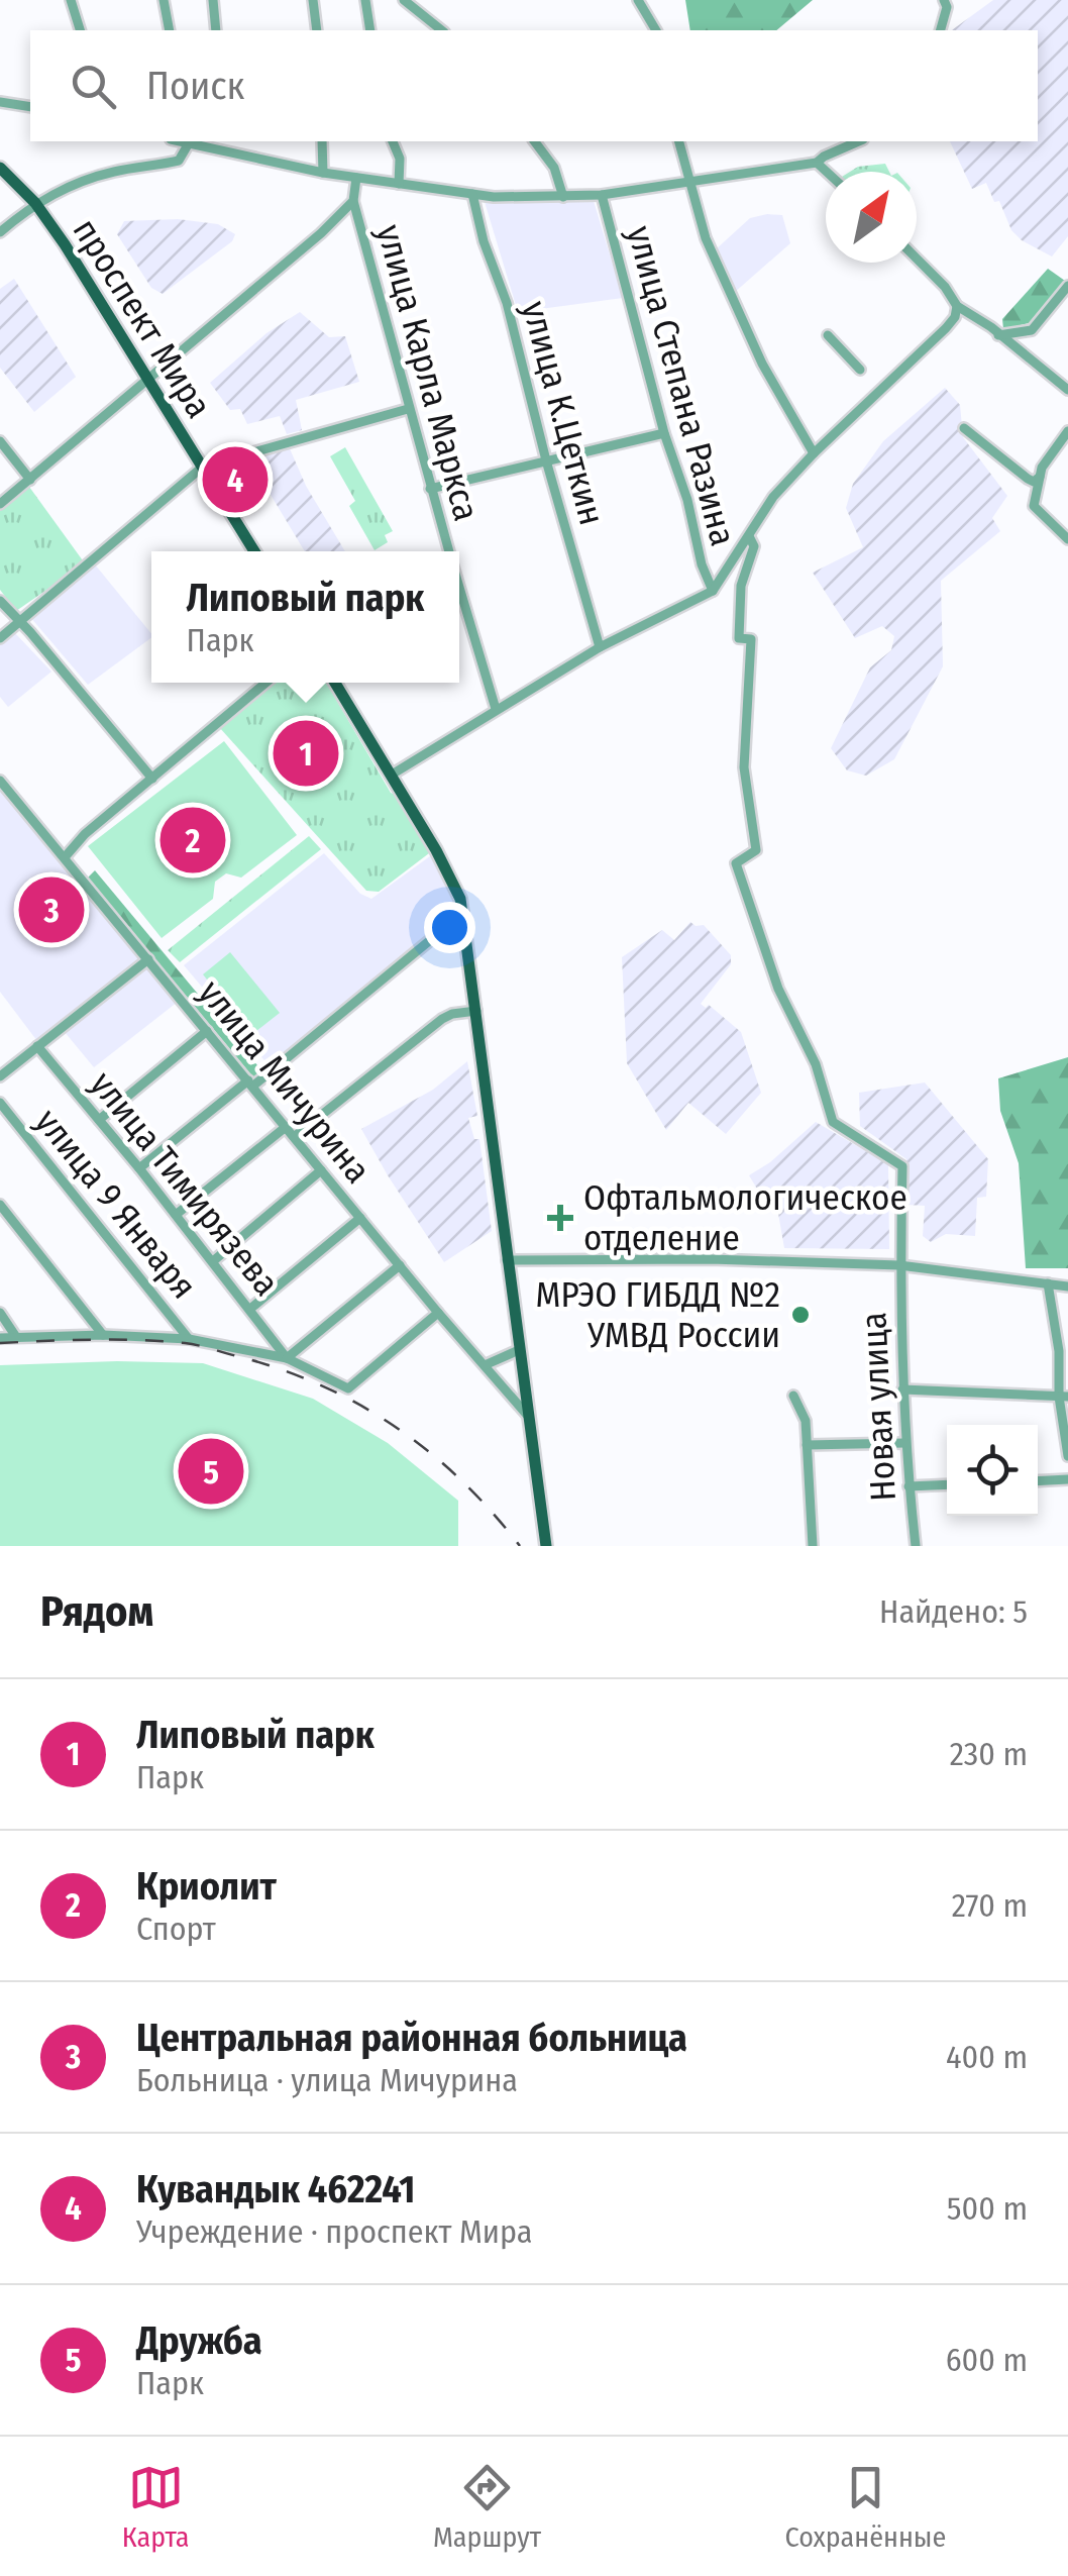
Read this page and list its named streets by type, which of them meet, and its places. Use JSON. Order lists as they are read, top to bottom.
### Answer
{
  "streets": {
    "main road": ["проспект Мира"],
    "street": [
      "улица Карла Маркса",
      "улица Степана Разина",
      "улица К.Цеткин",
      "улица Мичурина",
      "улица Тимирязева",
      "улица 9 Января",
      "Новая улица"
    ]
  },
  "crossings": [
    ["улица Степана Разина", "Новая улица"]
  ],
  "places": {
    "health": ["Офтальмологическое отделение"],
    "other": ["МРЭО ГИБДД №2 УМВД России"]
  },
  "north": "top right",
  "page": {
    "search": "Поиск",
    "pins": [
      "4",
      "1",
      "2",
      "3",
      "5"
    ],
    "popup": ["Липовый парк", "Парк"],
    "heading": ["Рядом", "Найдено: 5"],
    "list": [
      {
        "mark": "1",
        "name": "Липовый парк",
        "note": "Парк",
        "value": "230 m"
      },
      {
        "mark": "2",
        "name": "Криолит",
        "note": "Спорт",
        "value": "270 m"
      },
      {
        "mark": "3",
        "name": "Центральная районная больница",
        "note": "Больница · улица Мичурина",
        "value": "400 m"
      },
      {
        "mark": "4",
        "name": "Кувандык 462241",
        "note": "Учреждение · проспект Мира",
        "value": "500 m"
      },
      {
        "mark": "5",
        "name": "Дружба",
        "note": "Парк",
        "value": "600 m"
      }
    ],
    "nav": ["Карта", "Маршрут", "Сохранённые"]
  }
}
